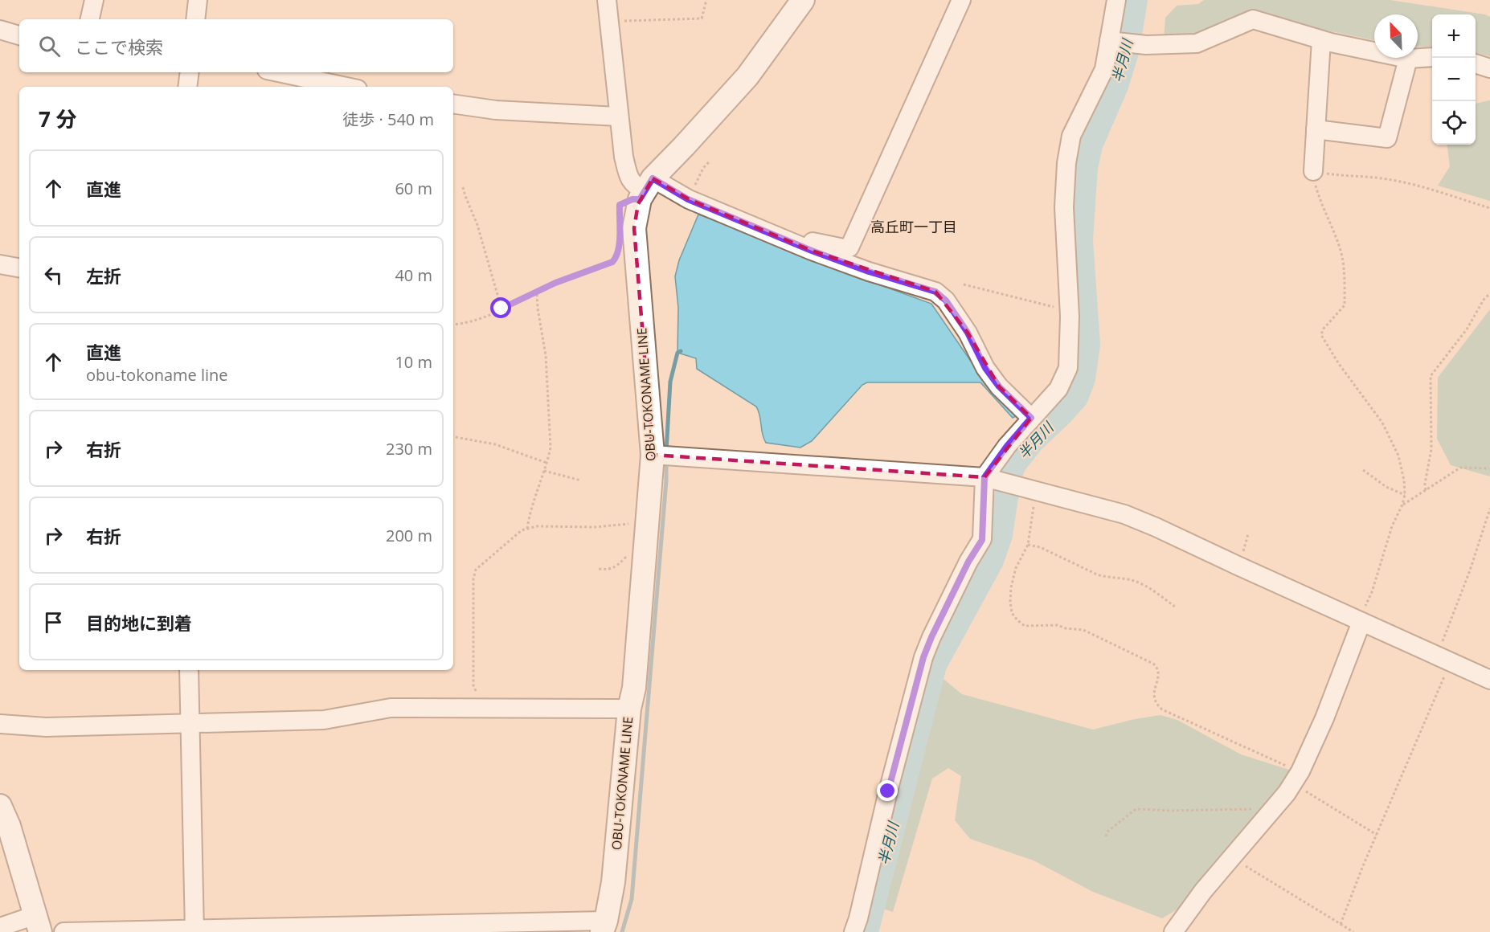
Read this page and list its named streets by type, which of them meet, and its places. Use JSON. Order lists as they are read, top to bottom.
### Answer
{
  "streets": {
    "main road": ["OBU-TOKONAME LINE"]
  },
  "districts": ["高丘町一丁目"],
  "water": ["半月川"],
  "north": "top left",
  "page": {
    "map_buttons": ["+", "−"],
    "search": "ここで検索",
    "heading": ["7 分", "徒歩 · 540 m"],
    "list": [
      ["直進", "60 m"],
      ["左折", "40 m"],
      ["直進", "obu-tokoname line", "10 m"],
      ["右折", "230 m"],
      ["右折", "200 m"],
      "目的地に到着"
    ]
  }
}
